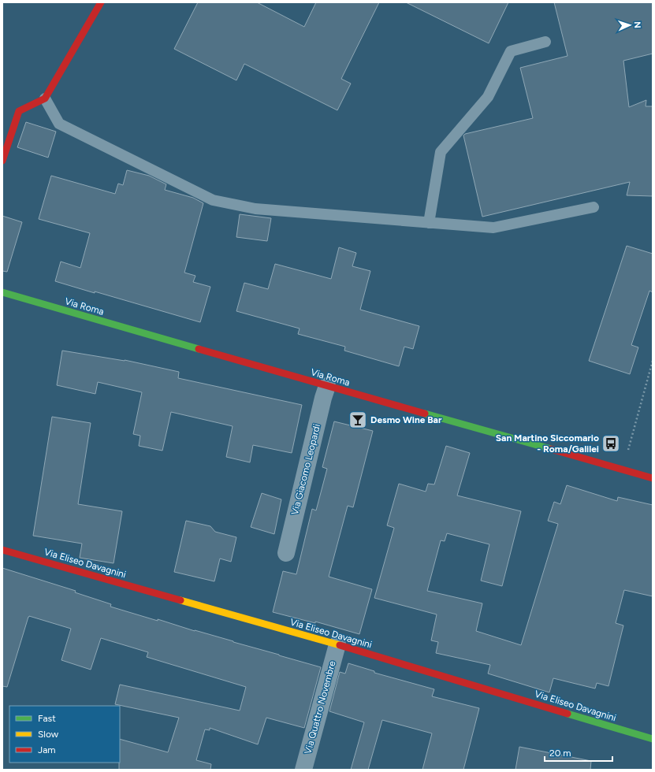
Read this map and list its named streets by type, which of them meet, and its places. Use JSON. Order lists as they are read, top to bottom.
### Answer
{
  "streets": {
    "street": [
      "Via Roma",
      "Via Giacomo Leopardi",
      "Via Eliseo Davagnini",
      "Via Quattro Novembre"
    ]
  },
  "crossings": [
    ["Via Roma", "Via Giacomo Leopardi"],
    ["Via Eliseo Davagnini", "Via Quattro Novembre"]
  ],
  "places": {
    "bar": ["Desmo Wine Bar"],
    "bus stop": ["San Martino Siccomario - Roma/Galilei"]
  },
  "legend": ["Fast", "Slow", "Jam"],
  "scale_bar": "20 m",
  "north": "right"
}
